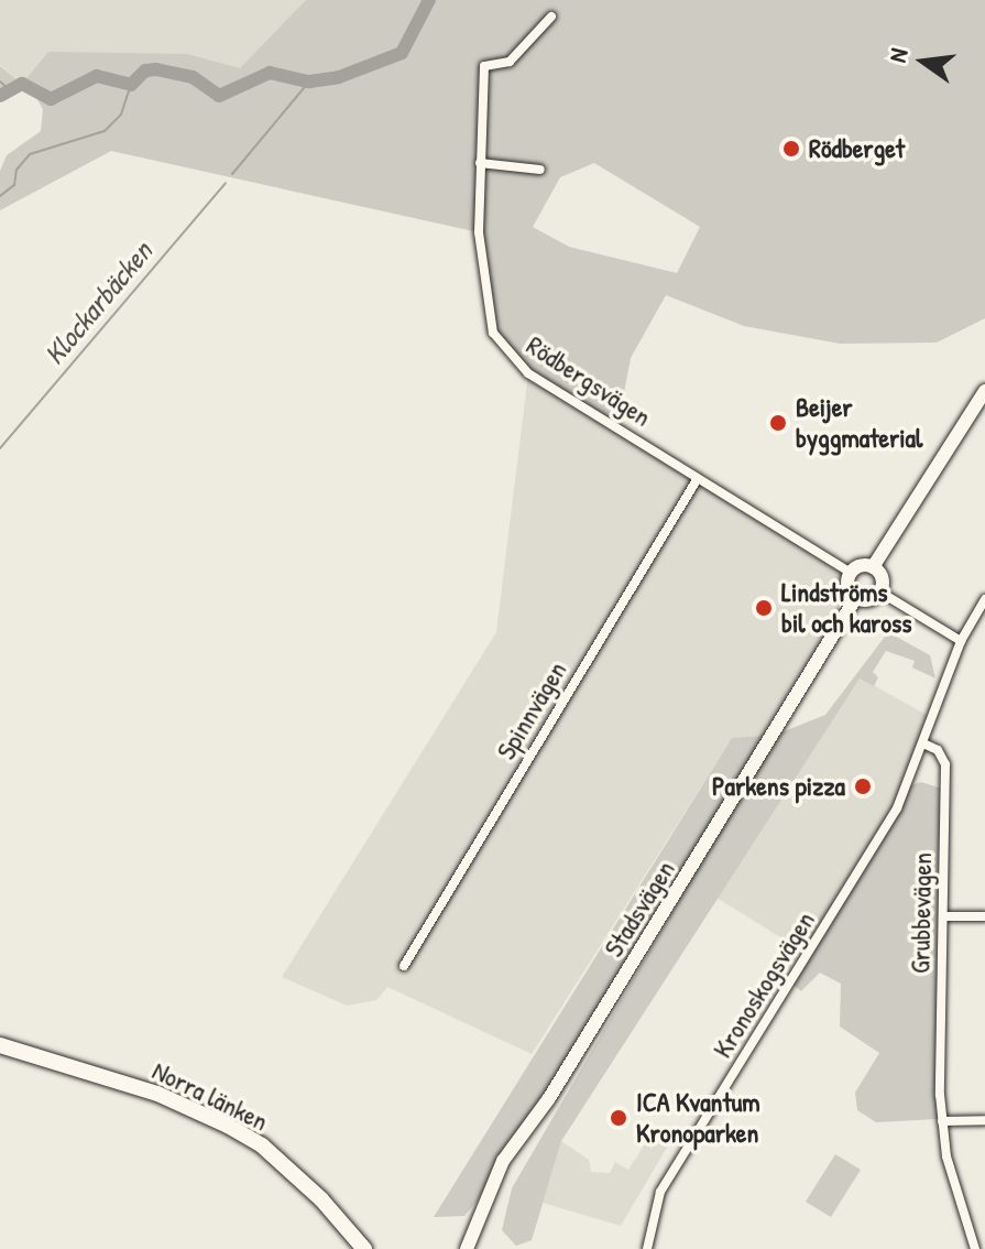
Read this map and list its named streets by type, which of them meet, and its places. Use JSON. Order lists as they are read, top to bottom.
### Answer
{
  "streets": {
    "highway": ["Norra länken"],
    "main road": ["Stadsvägen"],
    "street": [
      "Rödbergsvägen",
      "Spinnvägen",
      "Grubbevägen",
      "Kronoskogsvägen"
    ]
  },
  "crossings": [
    ["Rödbergsvägen", "Spinnvägen"],
    ["Rödbergsvägen", "Stadsvägen"],
    ["Grubbevägen", "Kronoskogsvägen"]
  ],
  "water": ["Klockarbäcken"],
  "places": [
    "Rödberget",
    "Beijer byggmaterial",
    "Lindströms bil och kaross",
    "Parkens pizza",
    "ICA Kvantum Kronoparken"
  ],
  "north": "left"
}
